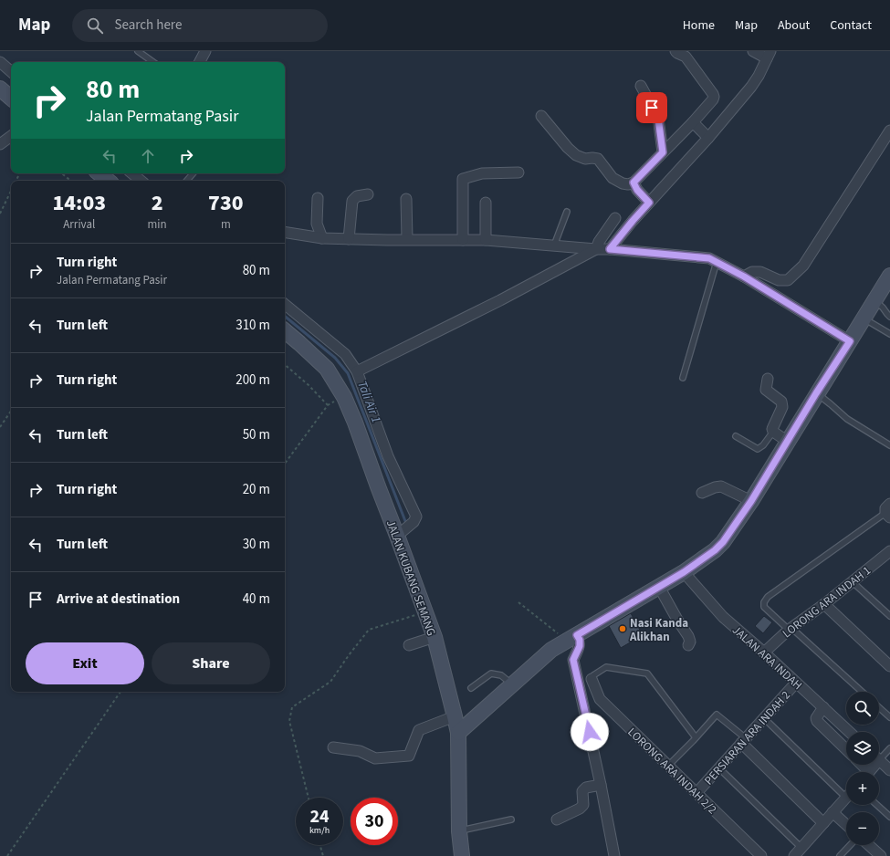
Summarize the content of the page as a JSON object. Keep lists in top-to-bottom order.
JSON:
{
  "streets": {
    "main road": ["JALAN KUBANG SEMANG"],
    "street": [
      "LORONG ARA INDAH 1",
      "JALAN ARA INDAH",
      "PERSIARAN ARA INDAH 2",
      "LORONG ARA INDAH 2/2"
    ]
  },
  "crossings": [
    ["LORONG ARA INDAH 1", "JALAN ARA INDAH"],
    ["JALAN ARA INDAH", "PERSIARAN ARA INDAH 2"],
    ["PERSIARAN ARA INDAH 2", "LORONG ARA INDAH 2/2"]
  ],
  "water": ["Tali Air 1"],
  "places": ["Nasi Kanda Alikhan"],
  "page": {
    "header": "Map",
    "search": "Search here",
    "nav": [
      "Home",
      "Map",
      "About",
      "Contact"
    ],
    "turn": ["80 m", "Jalan Permatang Pasir"],
    "eta": [
      "14:03",
      "Arrival",
      "2",
      "min",
      "730",
      "m"
    ],
    "list": [
      {
        "name": "Turn right",
        "note": "Jalan Permatang Pasir",
        "value": "80 m"
      },
      {
        "name": "Turn left",
        "value": "310 m"
      },
      {
        "name": "Turn right",
        "value": "200 m"
      },
      {
        "name": "Turn left",
        "value": "50 m"
      },
      {
        "name": "Turn right",
        "value": "20 m"
      },
      {
        "name": "Turn left",
        "value": "30 m"
      },
      {
        "name": "Arrive at destination",
        "value": "40 m"
      }
    ],
    "buttons": ["Exit", "Share"],
    "map_buttons": ["+", "−"],
    "speed": "24 km/h",
    "limit": "30"
  }
}
